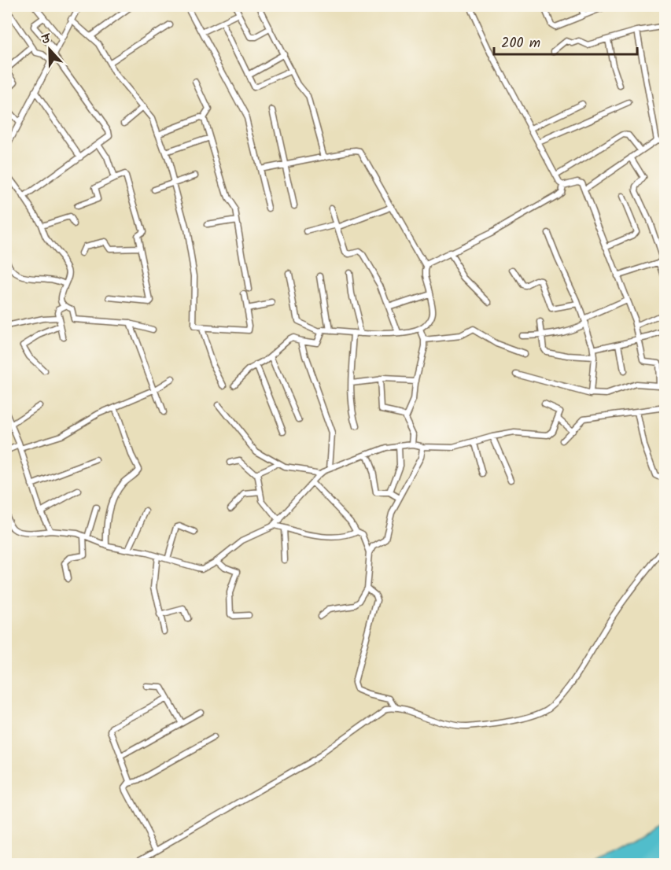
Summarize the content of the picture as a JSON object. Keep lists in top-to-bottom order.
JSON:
{
  "scale_bar": "200 m",
  "north": "top"
}
